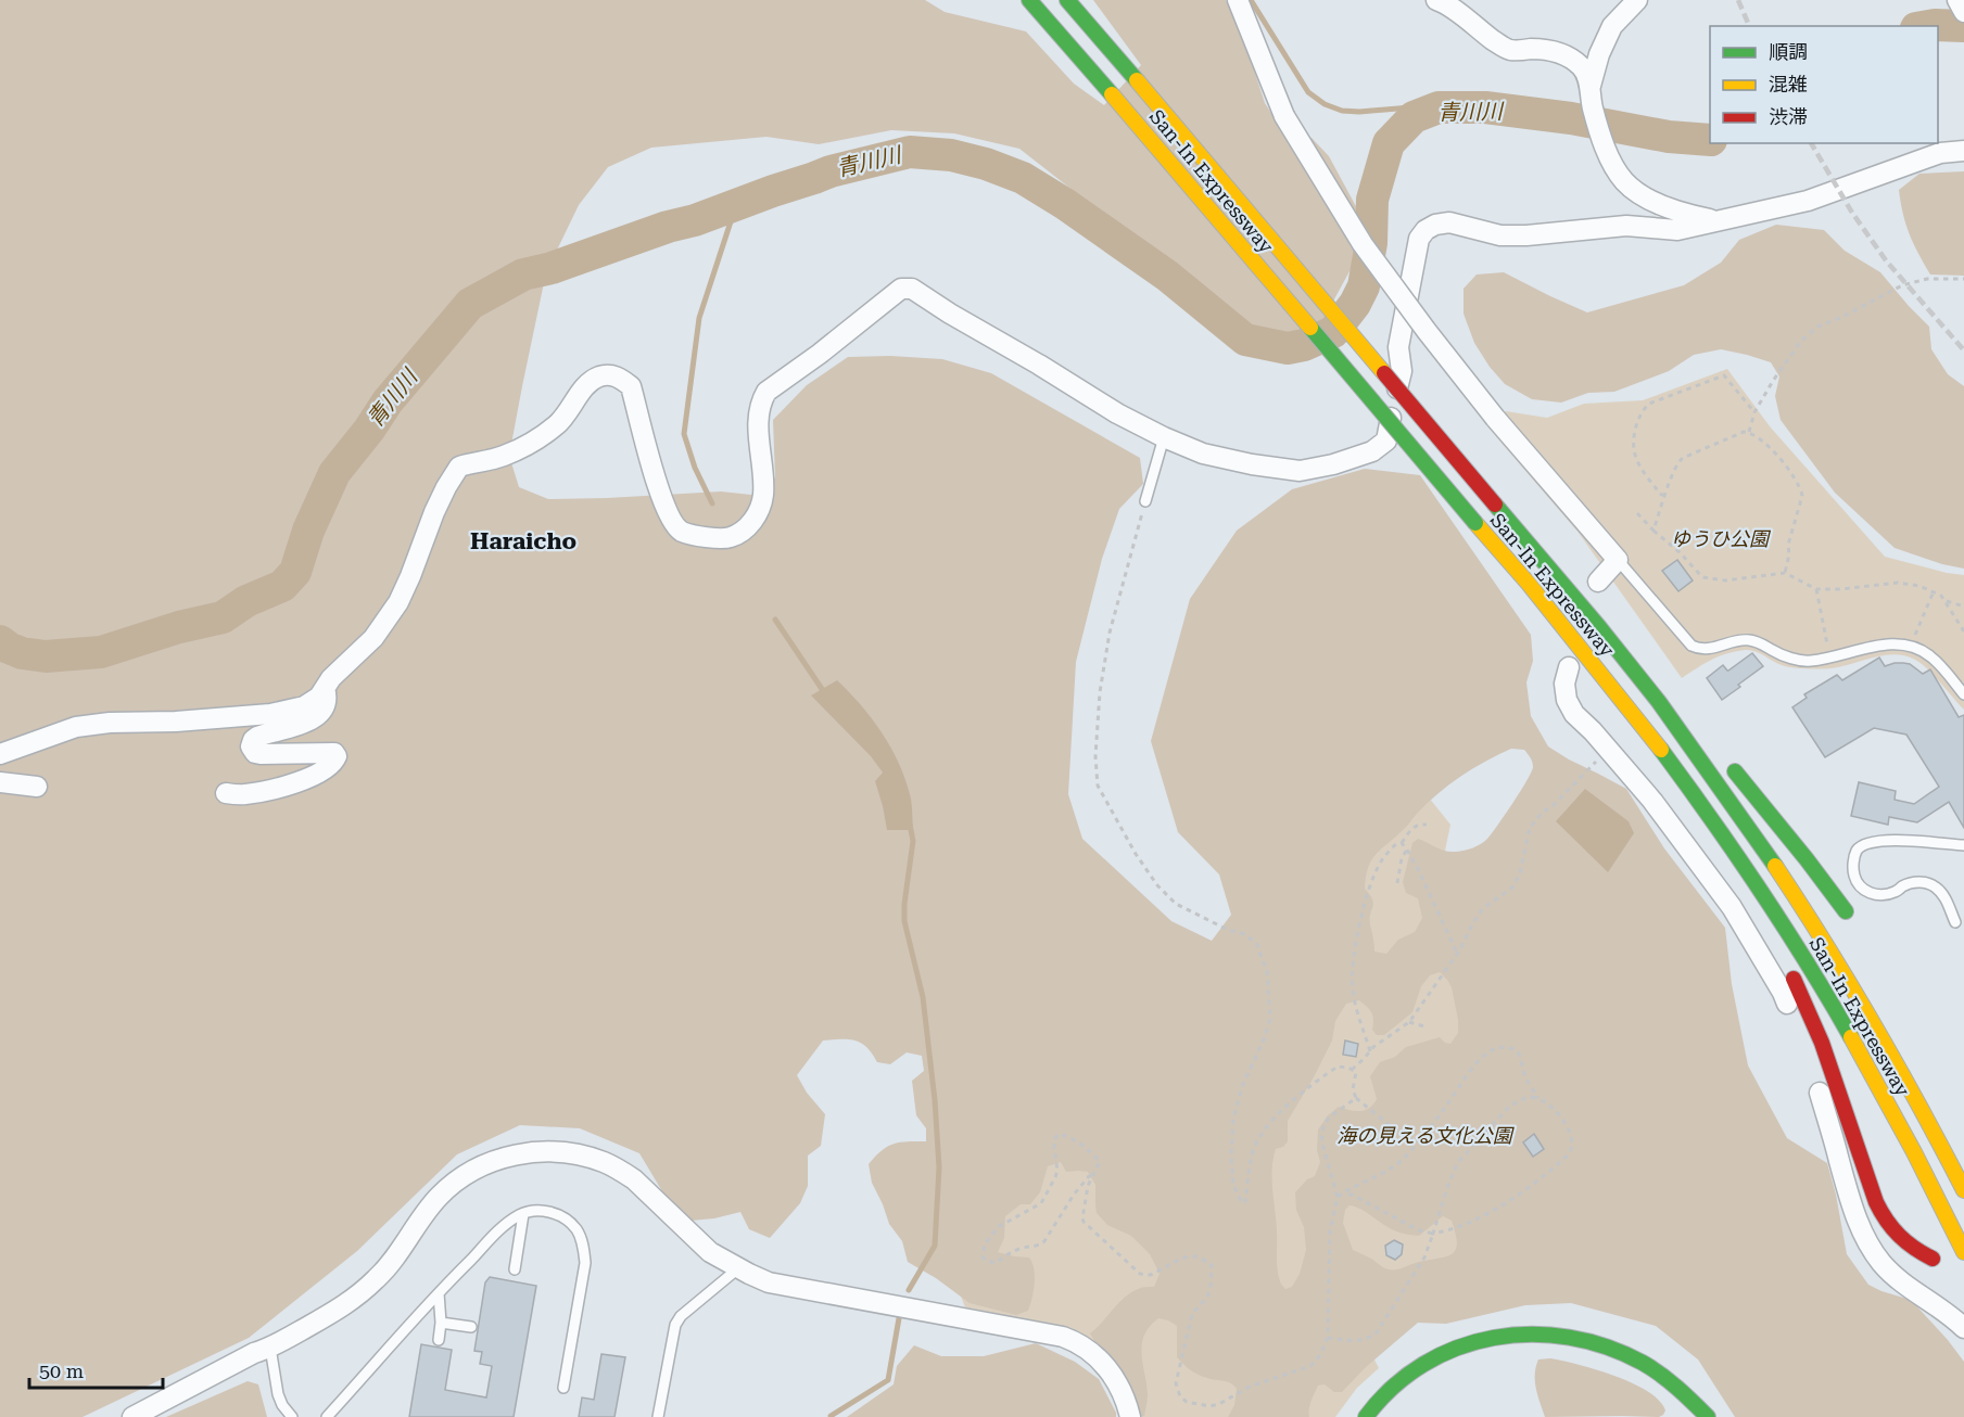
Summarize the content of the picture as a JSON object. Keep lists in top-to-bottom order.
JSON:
{
  "streets": {
    "main road": ["San-In Expressway"]
  },
  "districts": ["Haraicho"],
  "water": ["青川川"],
  "parks": ["ゆうひ公園", "海の見える文化公園"],
  "legend": ["順調", "混雑", "渋滞"],
  "scale_bar": "50 m"
}
